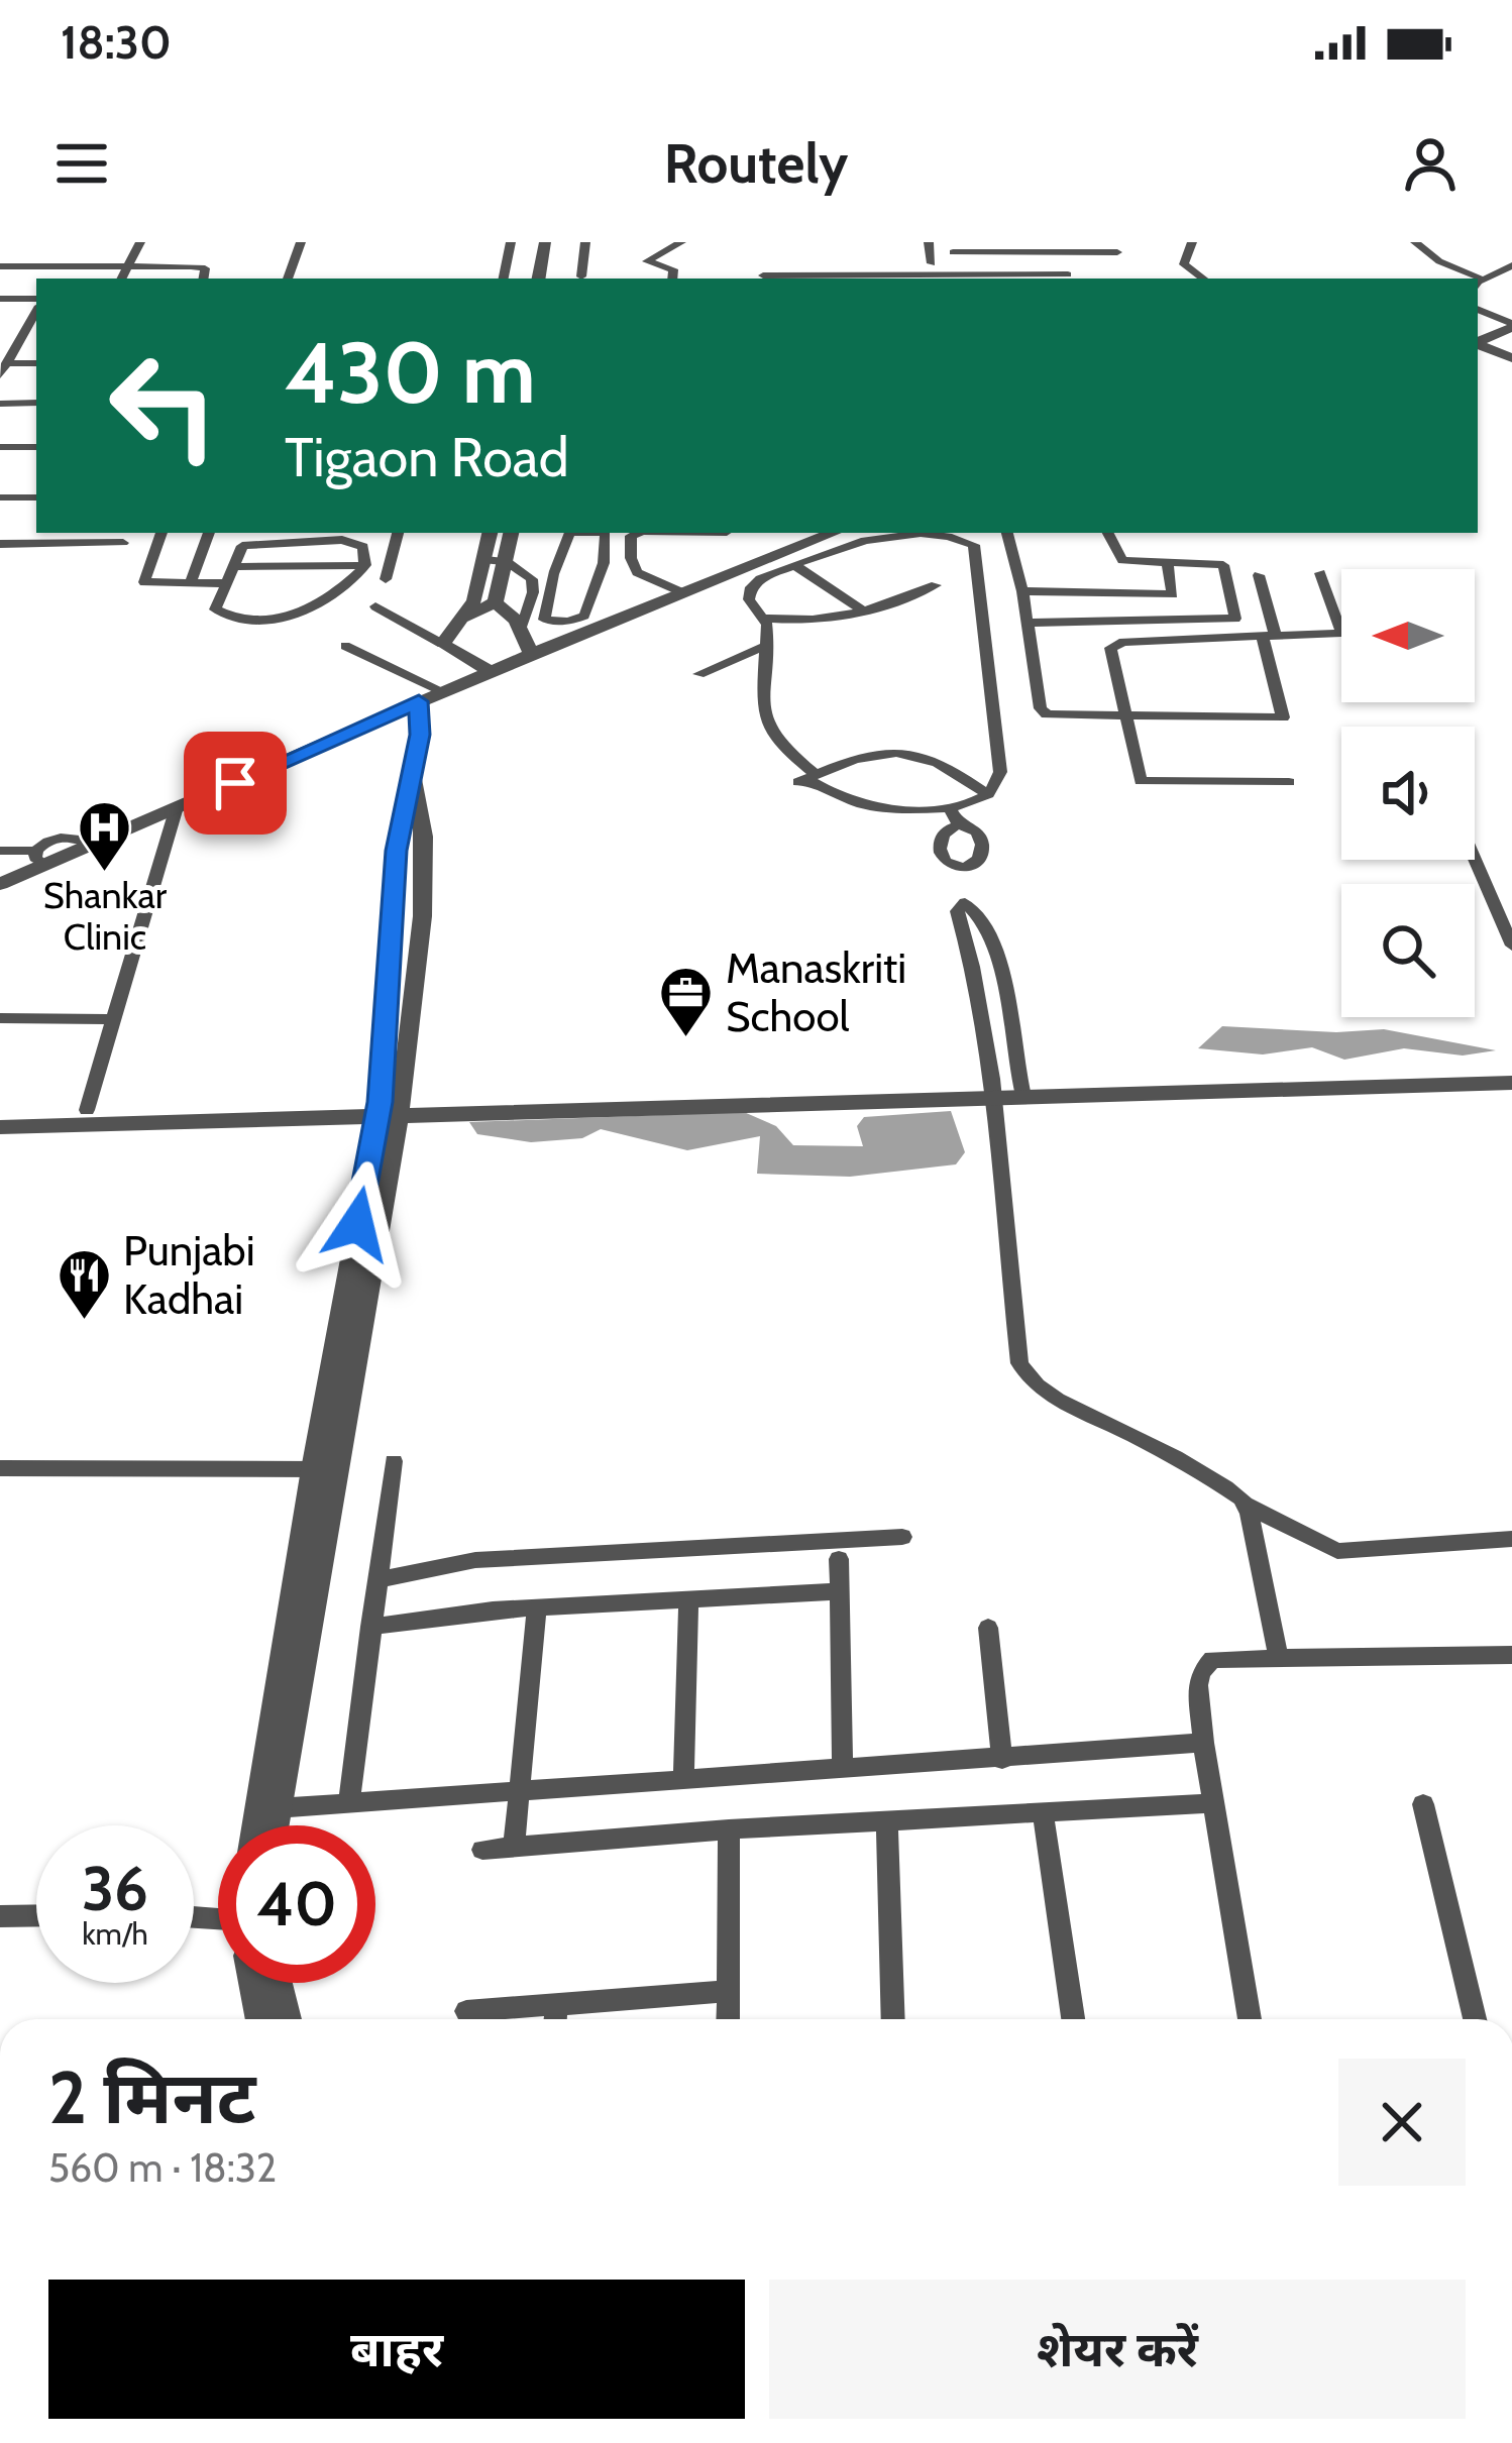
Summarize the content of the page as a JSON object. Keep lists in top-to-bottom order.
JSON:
{
  "places": {
    "hospital": ["Shankar Clinic"],
    "office": ["Manaskriti School"],
    "restaurant": ["Punjabi Kadhai"]
  },
  "north": "left",
  "page": {
    "status": "18:30",
    "header": "Routely",
    "turn": ["430 m", "Tigaon Road"],
    "speed": "36 km/h",
    "limit": "40",
    "heading": ["2 मिनट", "560 m · 18:32"],
    "buttons": ["बाहर", "शेयर करें"]
  }
}
